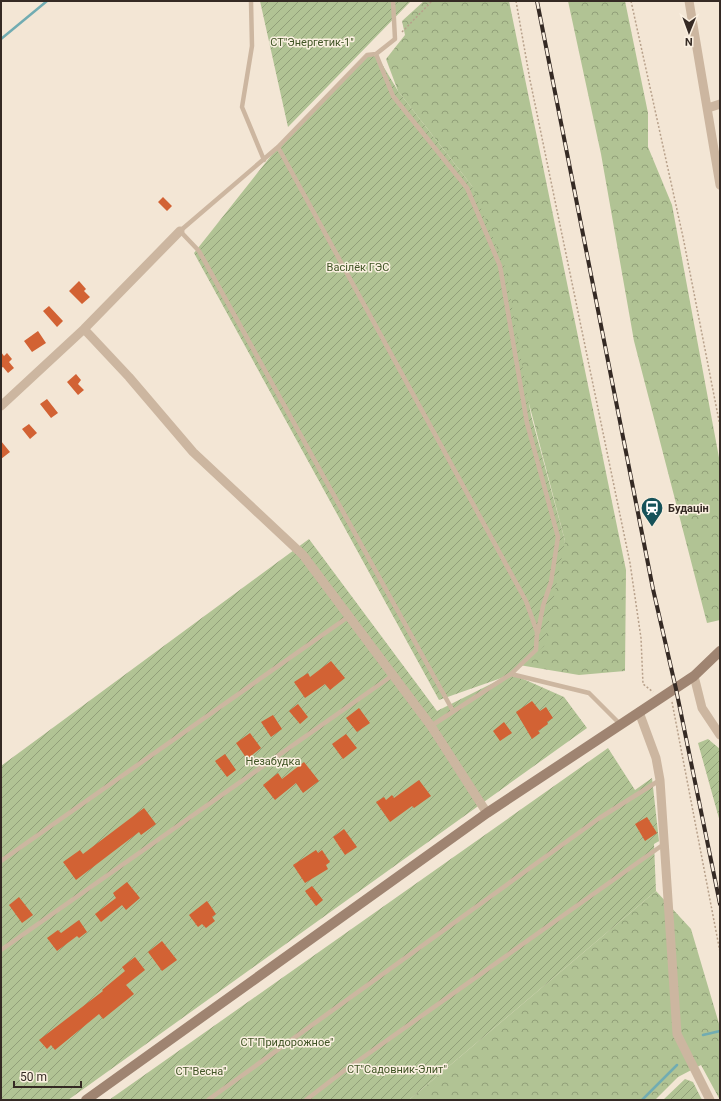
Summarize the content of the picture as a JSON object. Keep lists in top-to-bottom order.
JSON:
{
  "parks": [
    "СТ\"Энергетик-1\"",
    "Васілёк ГЭС",
    "Незабудка",
    "СТ\"Придорожное\"",
    "СТ\"Садовник-Элит\"",
    "СТ\"Весна\""
  ],
  "places": {
    "station": ["Будацін"]
  },
  "scale_bar": "50 m",
  "north": "bottom"
}
